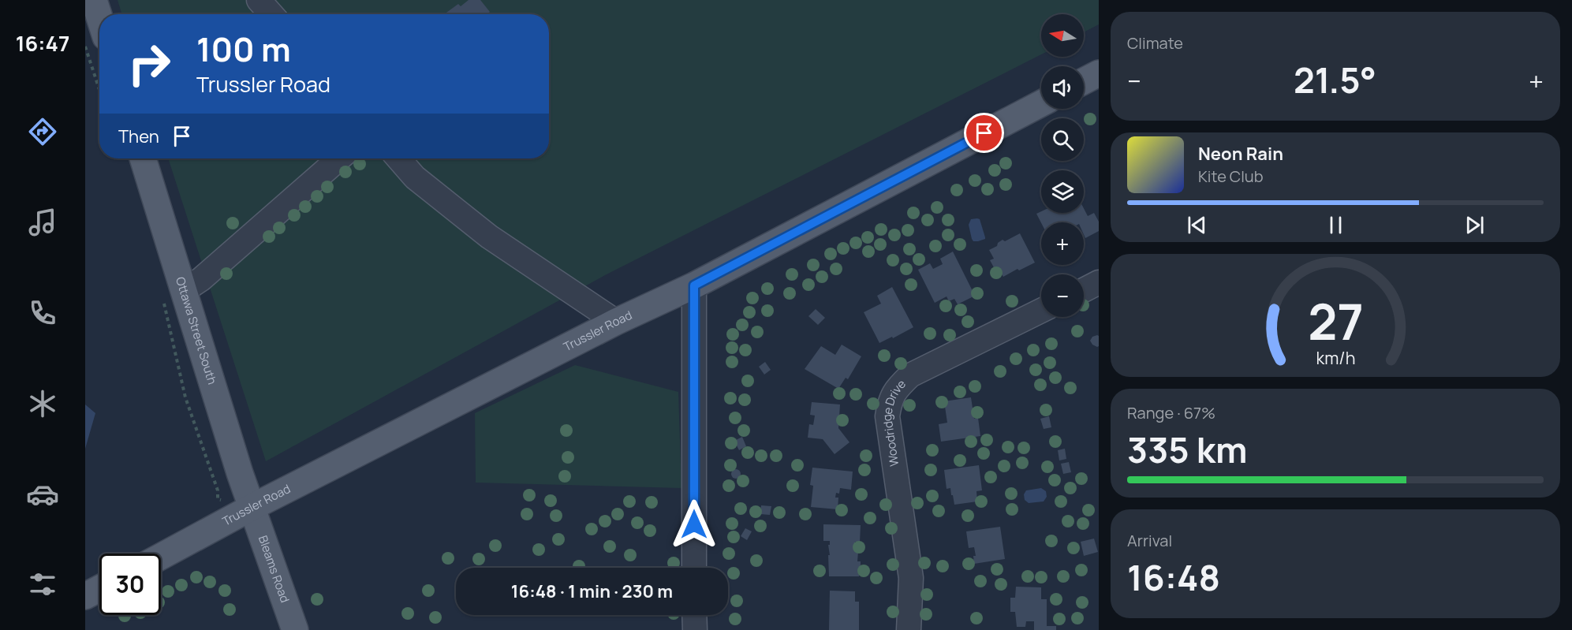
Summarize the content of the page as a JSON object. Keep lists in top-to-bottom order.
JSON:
{
  "streets": {
    "main road": ["Ottawa Street South", "Trussler Road", "Bleams Road"],
    "street": ["Woodridge Drive"]
  },
  "crossings": [
    ["Ottawa Street South", "Trussler Road"],
    ["Ottawa Street South", "Bleams Road"],
    ["Trussler Road", "Bleams Road"]
  ],
  "north": "left",
  "page": {
    "tabs": "16:47",
    "tile": [
      "Climate",
      ["Range · 67%", "335 km"],
      ["Arrival", "16:48"]
    ],
    "map_buttons": ["+", "−"],
    "turn": ["100 m", "Trussler Road"],
    "heat": ["−", "21.5°", "+"],
    "then": "Then",
    "song": ["Neon Rain", "Kite Club"],
    "limit": "30",
    "trip": "16:48 · 1 min · 230 m",
    "gauge": ["27", "km/h"]
  }
}
